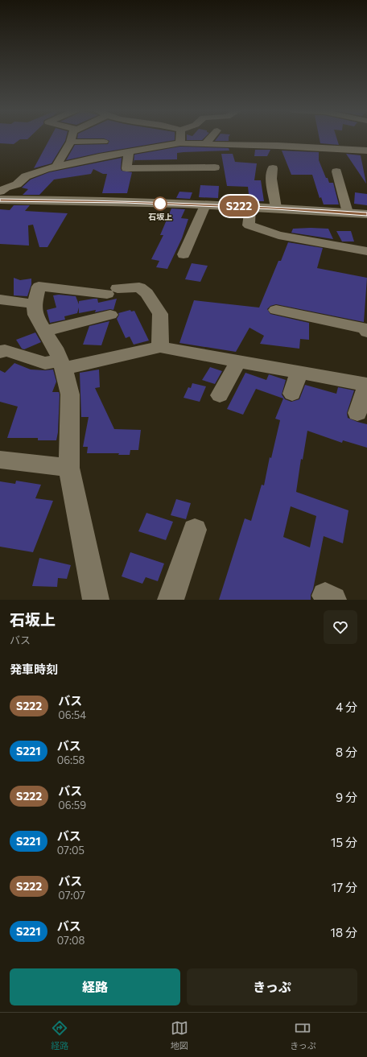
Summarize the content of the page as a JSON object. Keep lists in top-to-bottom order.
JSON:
{
  "places": ["石坂上"],
  "lines": ["bus line S222"],
  "page": {
    "on_map": "S222",
    "heading": [
      ["石坂上", "バス"],
      "発車時刻"
    ],
    "list": [
      {
        "mark": "S222",
        "name": "バス",
        "note": "06:54",
        "value": "4 分"
      },
      {
        "mark": "S221",
        "name": "バス",
        "note": "06:58",
        "value": "8 分"
      },
      {
        "mark": "S222",
        "name": "バス",
        "note": "06:59",
        "value": "9 分"
      },
      {
        "mark": "S221",
        "name": "バス",
        "note": "07:05",
        "value": "15 分"
      },
      {
        "mark": "S222",
        "name": "バス",
        "note": "07:07",
        "value": "17 分"
      },
      {
        "mark": "S221",
        "name": "バス",
        "note": "07:08",
        "value": "18 分"
      }
    ],
    "buttons": ["経路", "きっぷ"],
    "tabs": ["経路", "地図", "きっぷ"]
  }
}
